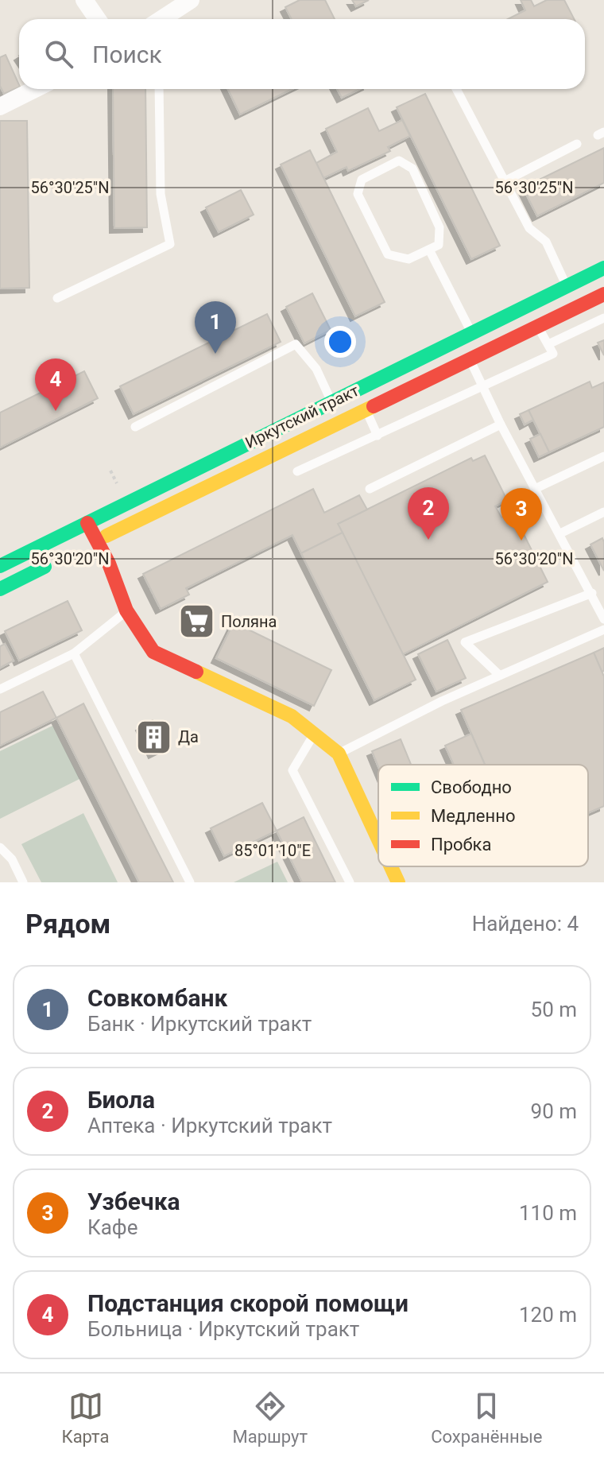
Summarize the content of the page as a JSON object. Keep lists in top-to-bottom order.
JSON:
{
  "streets": {
    "main road": ["Иркутский тракт"]
  },
  "places": {
    "supermarket": ["Поляна"],
    "building": ["Да"]
  },
  "legend": ["Свободно", "Медленно", "Пробка"],
  "page": {
    "search": "Поиск",
    "pins": [
      "1",
      "4",
      "2",
      "3"
    ],
    "heading": ["Рядом", "Найдено: 4"],
    "list": [
      {
        "mark": "1",
        "name": "Совкомбанк",
        "note": "Банк · Иркутский тракт",
        "value": "50 m"
      },
      {
        "mark": "2",
        "name": "Биола",
        "note": "Аптека · Иркутский тракт",
        "value": "90 m"
      },
      {
        "mark": "3",
        "name": "Узбечка",
        "note": "Кафе",
        "value": "110 m"
      },
      {
        "mark": "4",
        "name": "Подстанция скорой помощи",
        "note": "Больница · Иркутский тракт",
        "value": "120 m"
      }
    ],
    "nav": ["Карта", "Маршрут", "Сохранённые"]
  },
  "coordinates": ["56°30'25\"N", "56°30'20\"N", "85°01'10\"E"]
}
